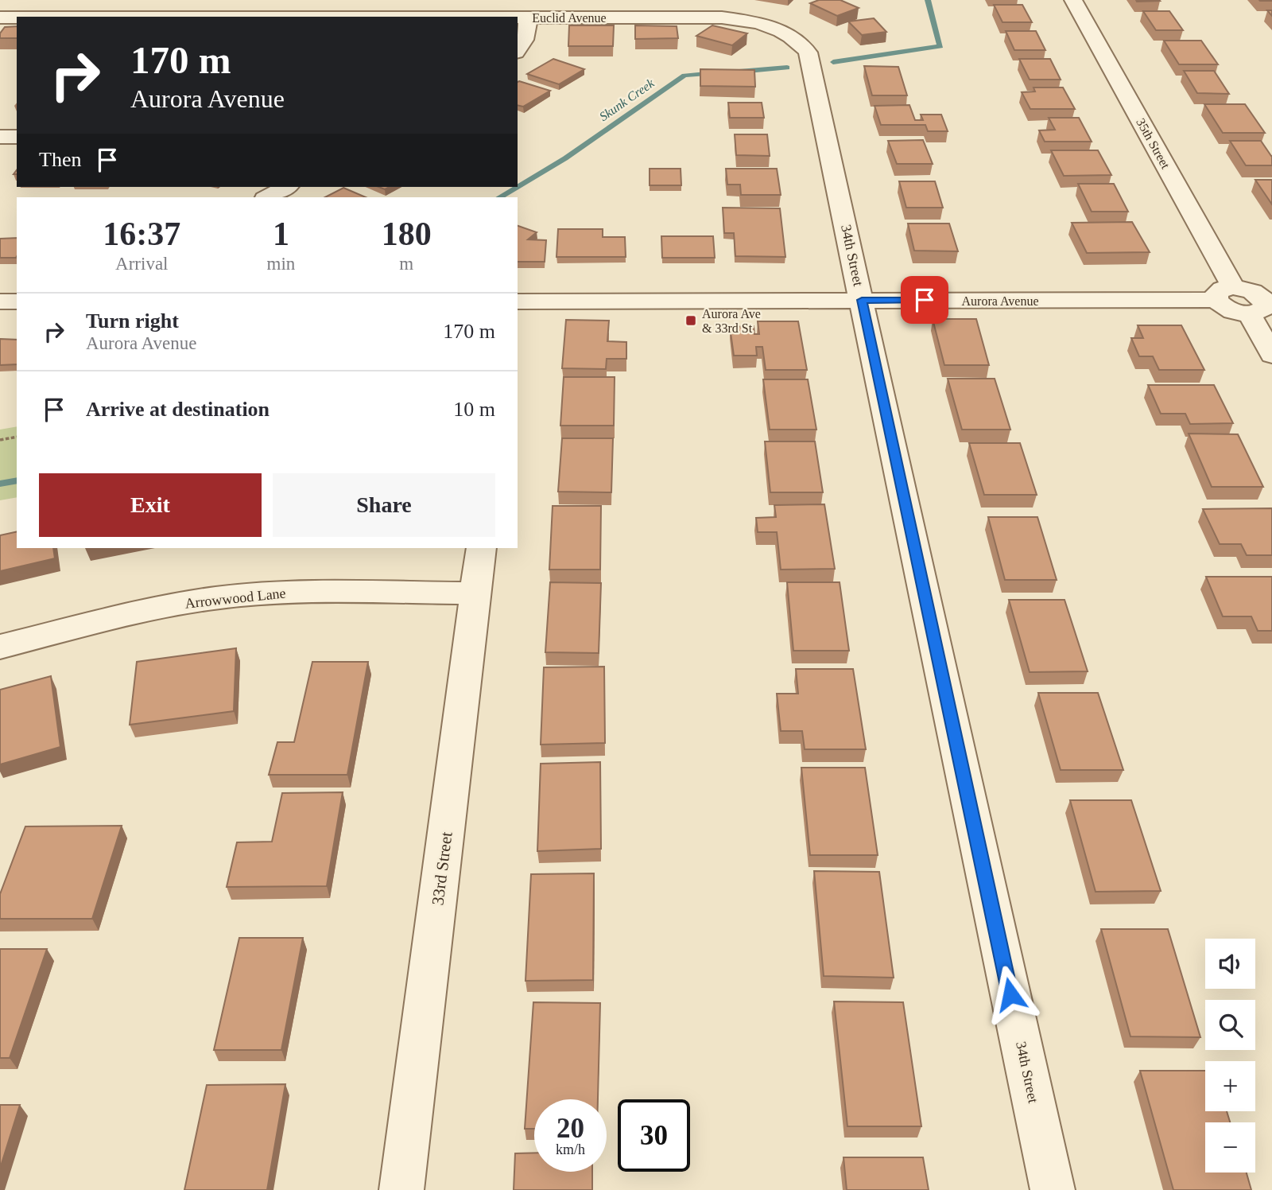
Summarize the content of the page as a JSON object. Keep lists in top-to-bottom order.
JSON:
{
  "streets": {
    "street": [
      "Euclid Avenue",
      "35th Street",
      "34th Street",
      "Aurora Avenue",
      "Arrowwood Lane",
      "33rd Street"
    ]
  },
  "crossings": [
    ["Euclid Avenue", "34th Street"],
    ["35th Street", "Aurora Avenue"],
    ["34th Street", "Aurora Avenue"],
    ["Arrowwood Lane", "33rd Street"]
  ],
  "water": ["Skunk Creek"],
  "places": {
    "transit": ["Aurora Ave & 33rd St"]
  },
  "page": {
    "turn": ["170 m", "Aurora Avenue"],
    "then": "Then",
    "eta": [
      "16:37",
      "Arrival",
      "1",
      "min",
      "180",
      "m"
    ],
    "list": [
      {
        "name": "Turn right",
        "note": "Aurora Avenue",
        "value": "170 m"
      },
      {
        "name": "Arrive at destination",
        "value": "10 m"
      }
    ],
    "buttons": ["Exit", "Share"],
    "map_buttons": ["+", "−"],
    "speed": "20 km/h",
    "limit": "30"
  }
}
